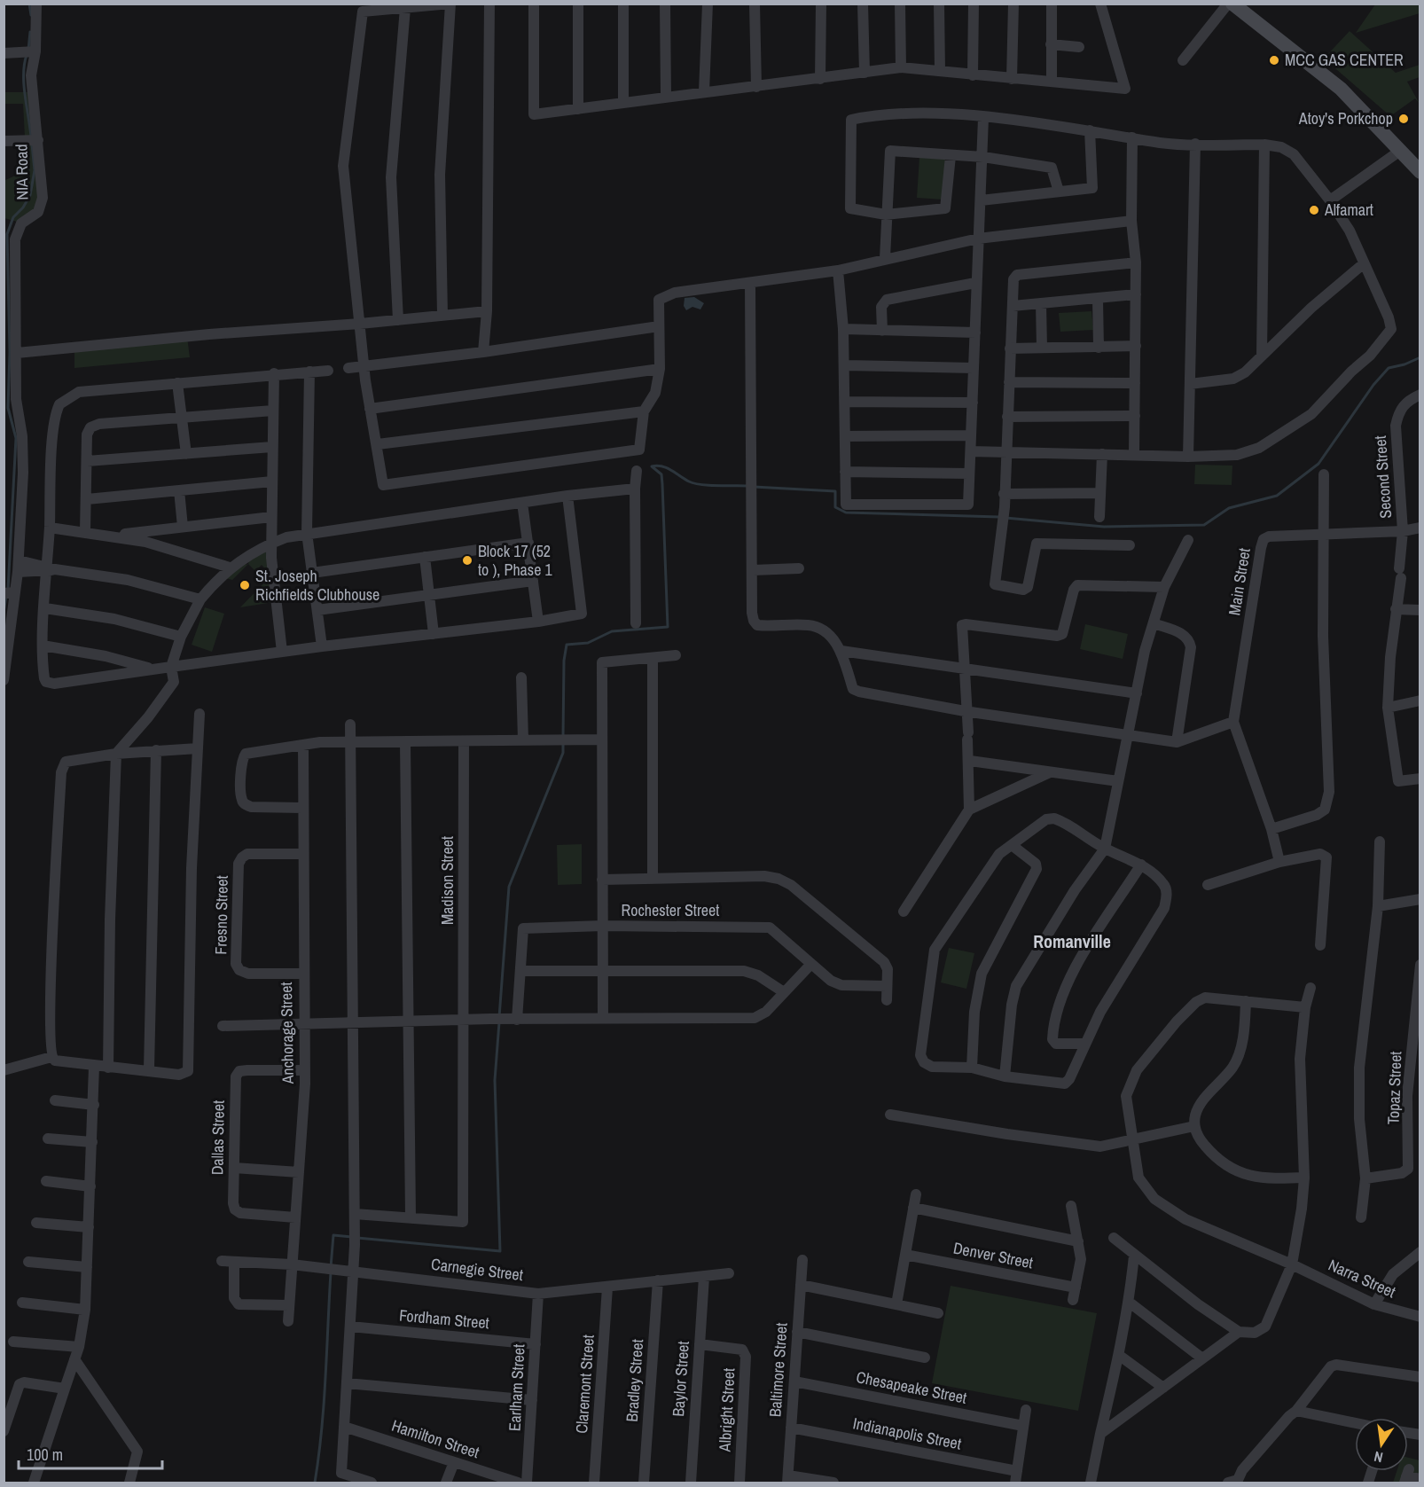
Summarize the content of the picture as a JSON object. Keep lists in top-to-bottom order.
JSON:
{
  "streets": {
    "street": [
      "NIA Road",
      "Second Street",
      "Main Street",
      "Madison Street",
      "Rochester Street",
      "Fresno Street",
      "Anchorage Street",
      "Topaz Street",
      "Dallas Street",
      "Denver Street",
      "Carnegie Street",
      "Narra Street",
      "Fordham Street",
      "Baltimore Street",
      "Baylor Street",
      "Bradley Street",
      "Claremont Street",
      "Earlham Street",
      "Chesapeake Street",
      "Albright Street",
      "Indianapolis Street",
      "Hamilton Street"
    ]
  },
  "crossings": [
    ["Second Street", "Main Street"],
    ["Fresno Street", "Anchorage Street"],
    ["Anchorage Street", "Dallas Street"],
    ["Anchorage Street", "Carnegie Street"],
    ["Carnegie Street", "Baylor Street"],
    ["Carnegie Street", "Bradley Street"],
    ["Carnegie Street", "Claremont Street"],
    ["Carnegie Street", "Earlham Street"],
    ["Fordham Street", "Earlham Street"],
    ["Baltimore Street", "Chesapeake Street"],
    ["Baltimore Street", "Indianapolis Street"],
    ["Baylor Street", "Albright Street"]
  ],
  "districts": ["Romanville"],
  "places": [
    "MCC GAS CENTER",
    "Atoy's Porkchop",
    "Alfamart",
    "Block 17 (52 to ), Phase 1",
    "St. Joseph Richfields Clubhouse"
  ],
  "scale_bar": "100 m",
  "north": "bottom"
}
